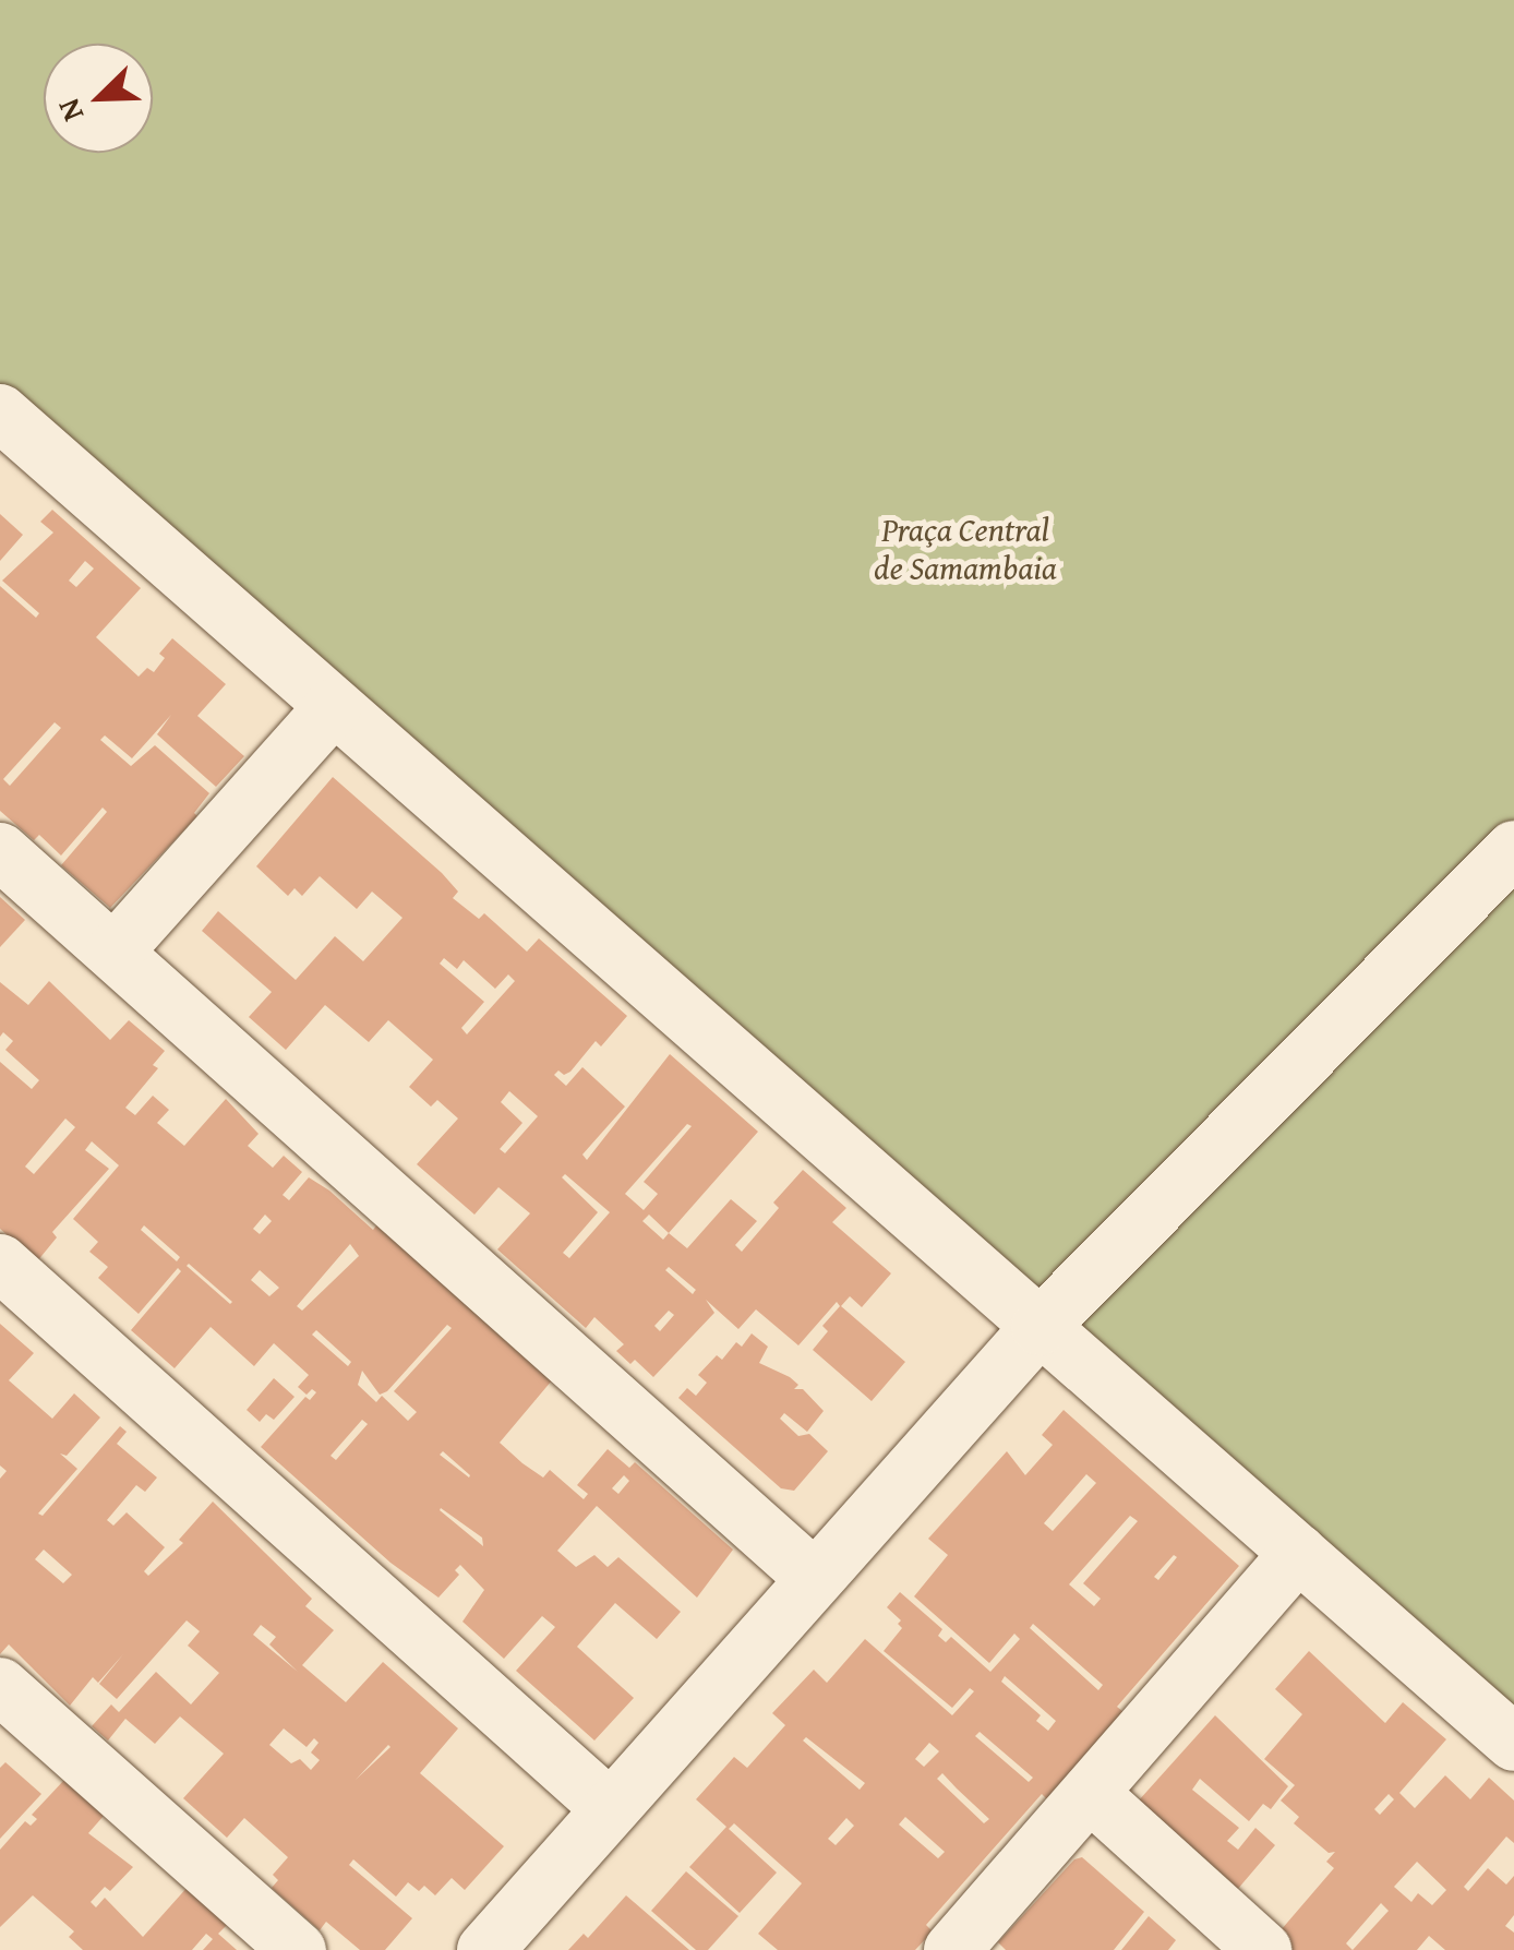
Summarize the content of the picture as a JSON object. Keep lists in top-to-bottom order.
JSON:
{
  "parks": ["Praça Central de Samambaia"],
  "north": "bottom left"
}
